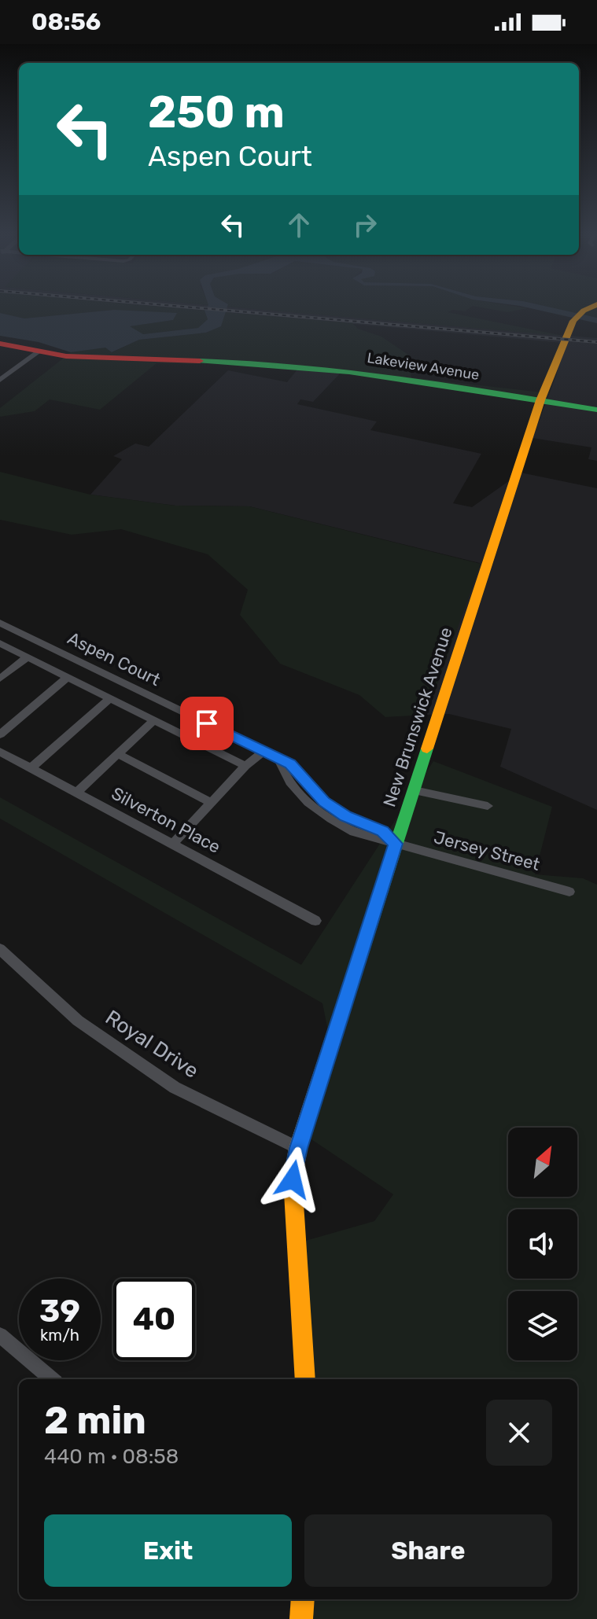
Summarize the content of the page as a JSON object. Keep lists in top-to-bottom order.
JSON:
{
  "streets": {
    "street": [
      "Lakeview Avenue",
      "Aspen Court",
      "New Brunswick Avenue",
      "Silverton Place",
      "Jersey Street",
      "Royal Drive"
    ]
  },
  "crossings": [
    ["Lakeview Avenue", "New Brunswick Avenue"],
    ["Aspen Court", "New Brunswick Avenue"],
    ["Aspen Court", "Jersey Street"],
    ["New Brunswick Avenue", "Jersey Street"],
    ["New Brunswick Avenue", "Royal Drive"]
  ],
  "north": "top right",
  "page": {
    "status": "08:56",
    "turn": ["250 m", "Aspen Court"],
    "speed": "39 km/h",
    "limit": "40",
    "heading": ["2 min", "440 m · 08:58"],
    "buttons": ["Exit", "Share"]
  }
}
